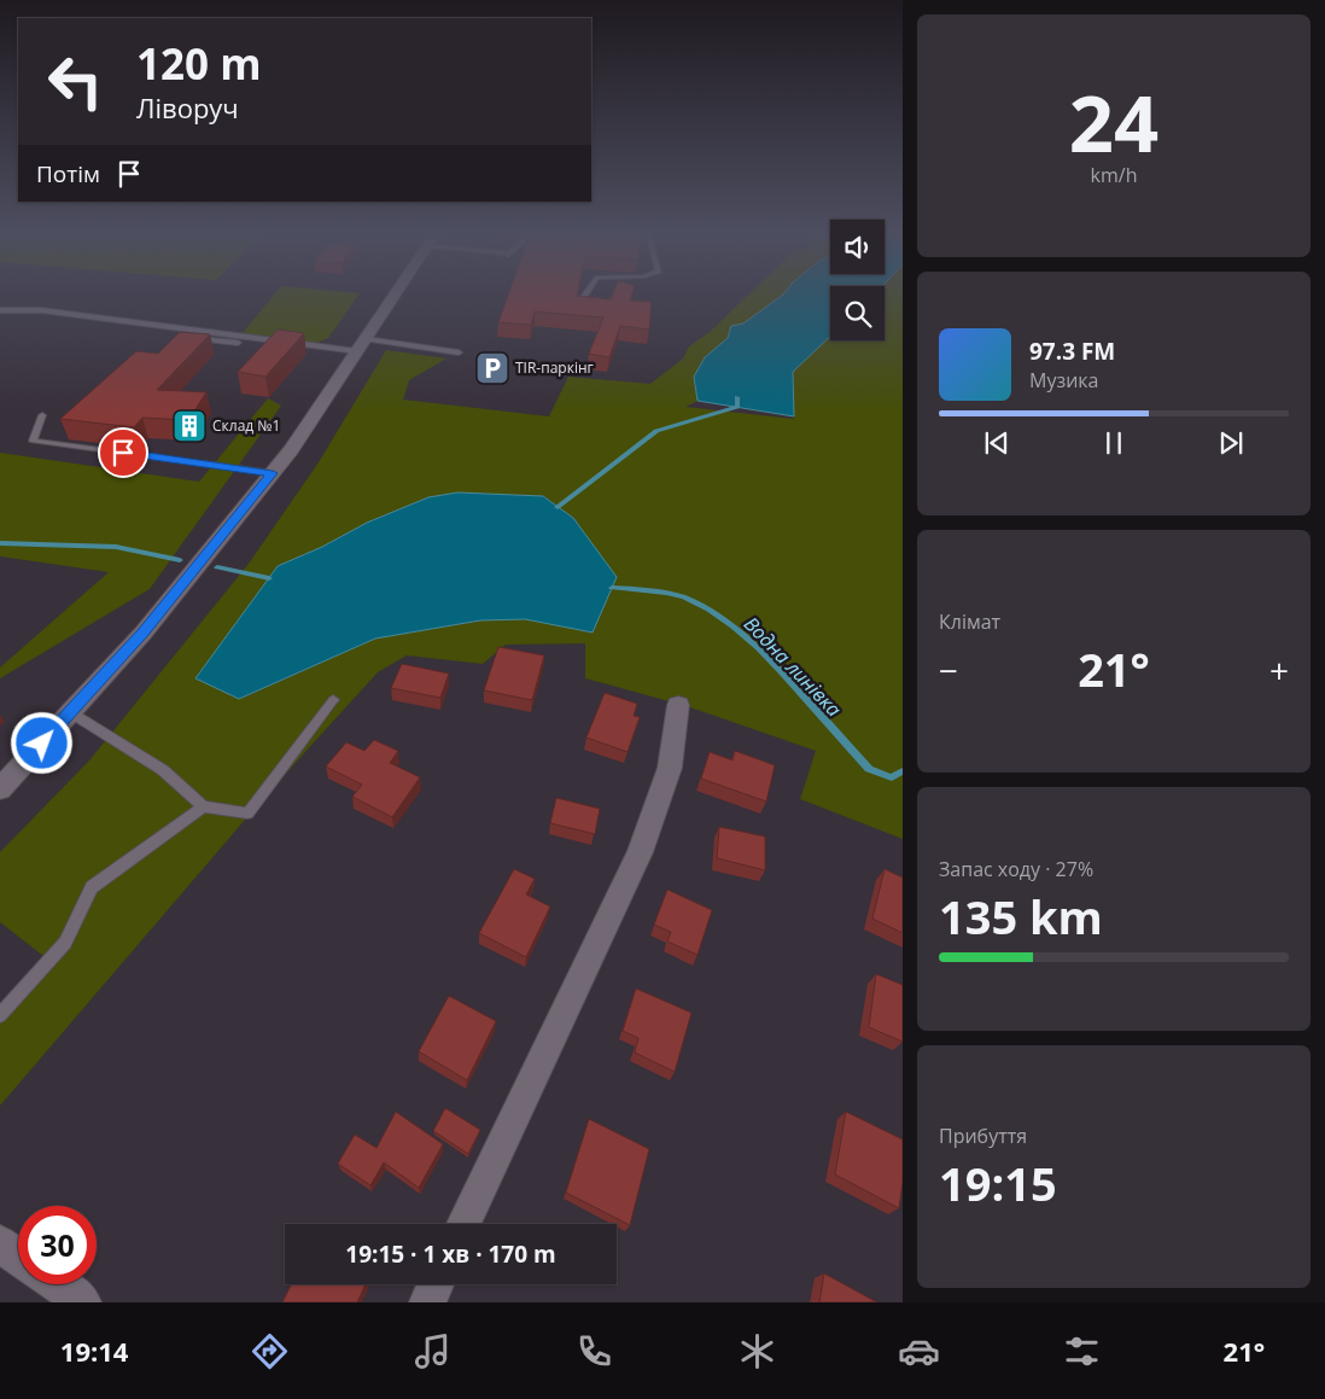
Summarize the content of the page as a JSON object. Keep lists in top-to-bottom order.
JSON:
{
  "water": ["Водна линівка"],
  "places": {
    "parking": ["TIR-паркінг"],
    "building": ["Склад №1"]
  },
  "page": {
    "tile": [
      ["24", "km/h"],
      "Клімат",
      ["Запас ходу · 27%", "135 km"],
      ["Прибуття", "19:15"]
    ],
    "turn": ["120 m", "Ліворуч"],
    "then": "Потім",
    "song": ["97.3 FM", "Музика"],
    "heat": ["−", "21°", "+"],
    "limit": "30",
    "trip": "19:15 · 1 хв · 170 m",
    "tabs": ["19:14", "21°"]
  }
}
